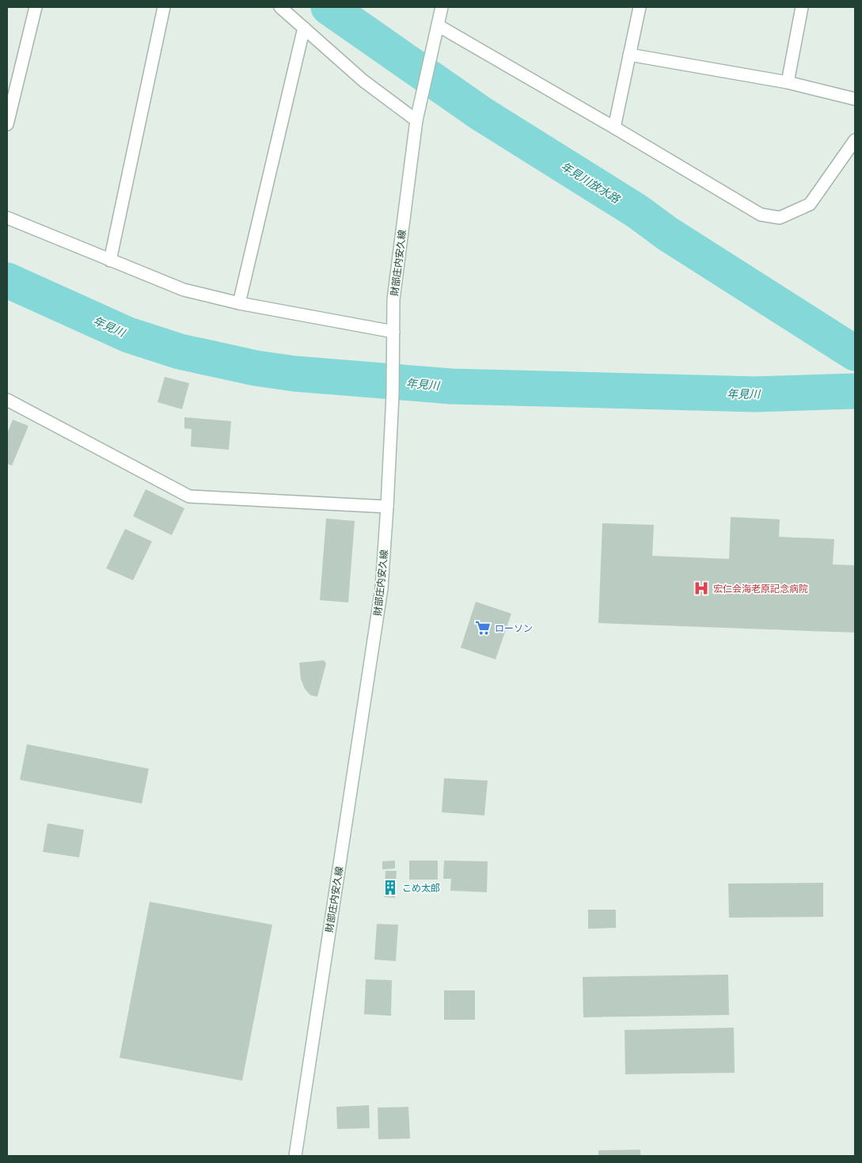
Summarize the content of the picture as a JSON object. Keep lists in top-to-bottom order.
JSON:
{
  "streets": {
    "street": ["財部庄内安久線"]
  },
  "water": ["年見川放水路", "年見川"],
  "places": {
    "hospital": ["宏仁会海老原記念病院"],
    "supermarket": ["ローソン"],
    "building": ["こめ太郎"]
  }
}
